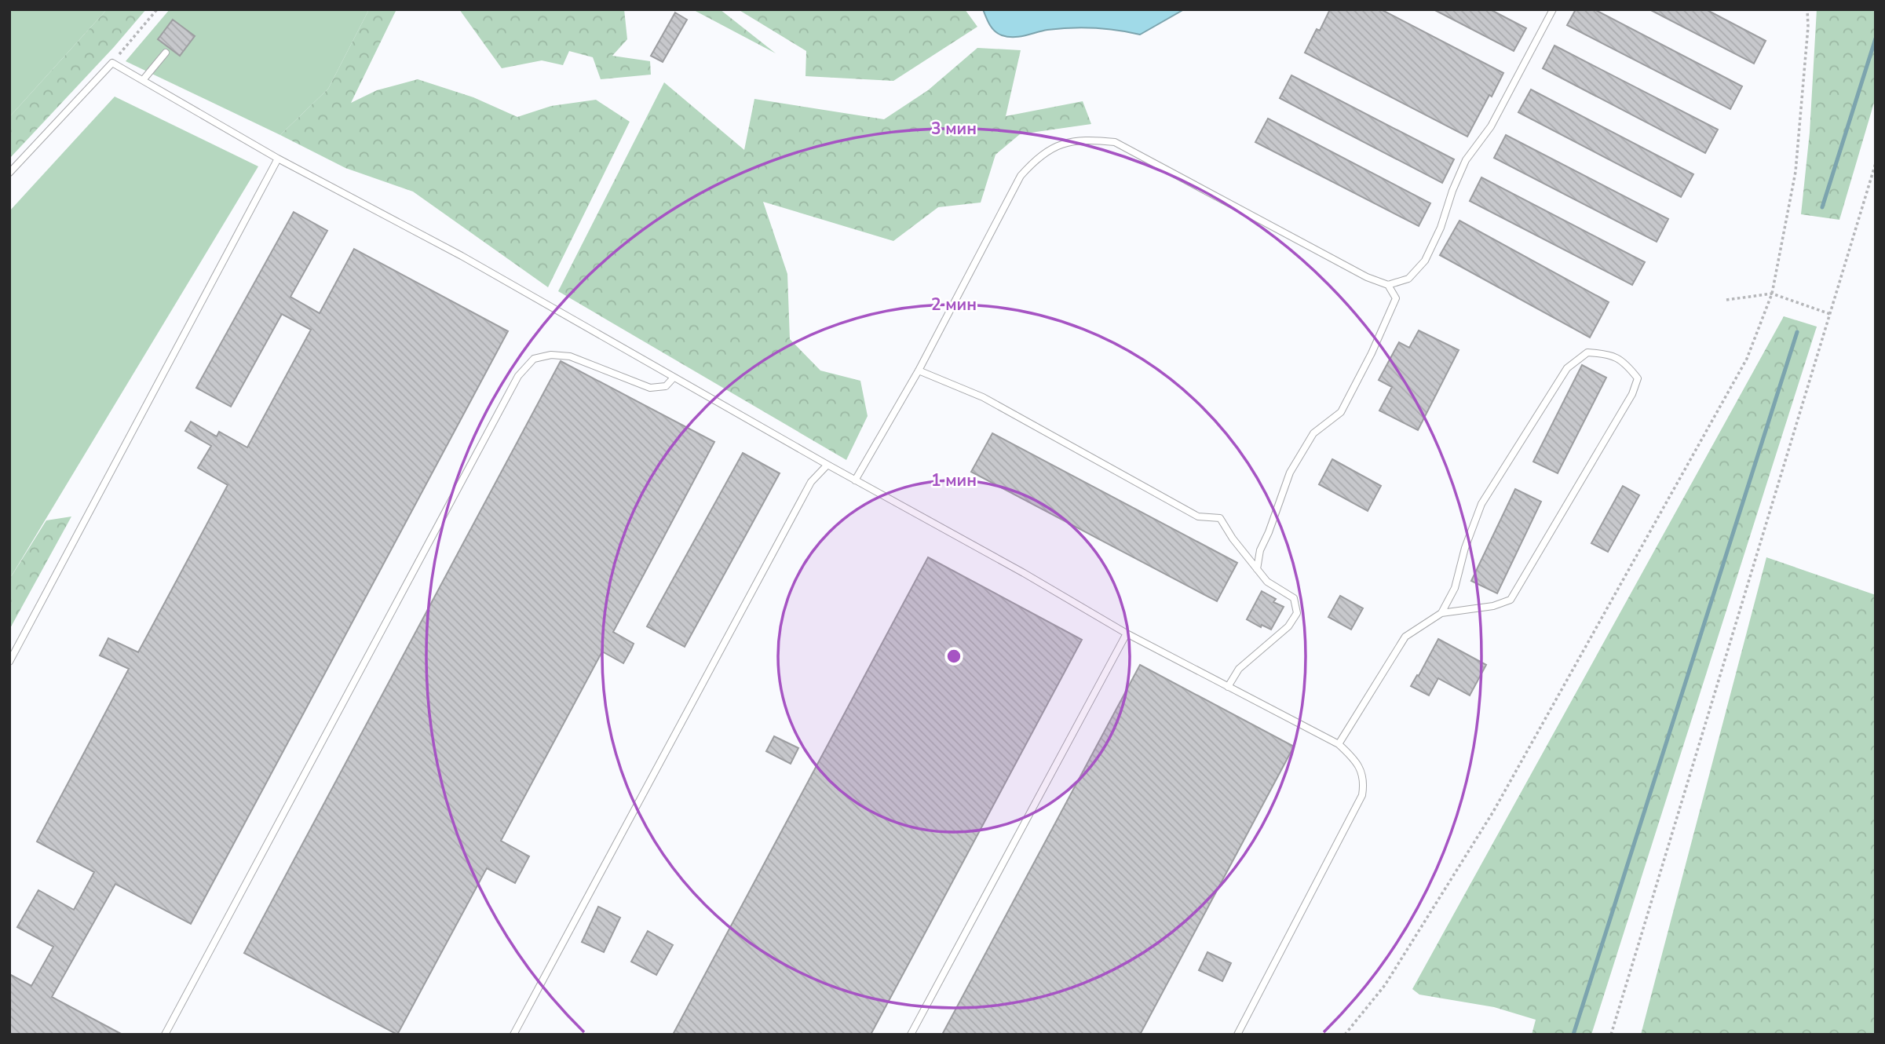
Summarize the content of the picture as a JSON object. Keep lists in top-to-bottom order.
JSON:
{
  "rings": ["3 мин", "2 мин", "1 мин"]
}
